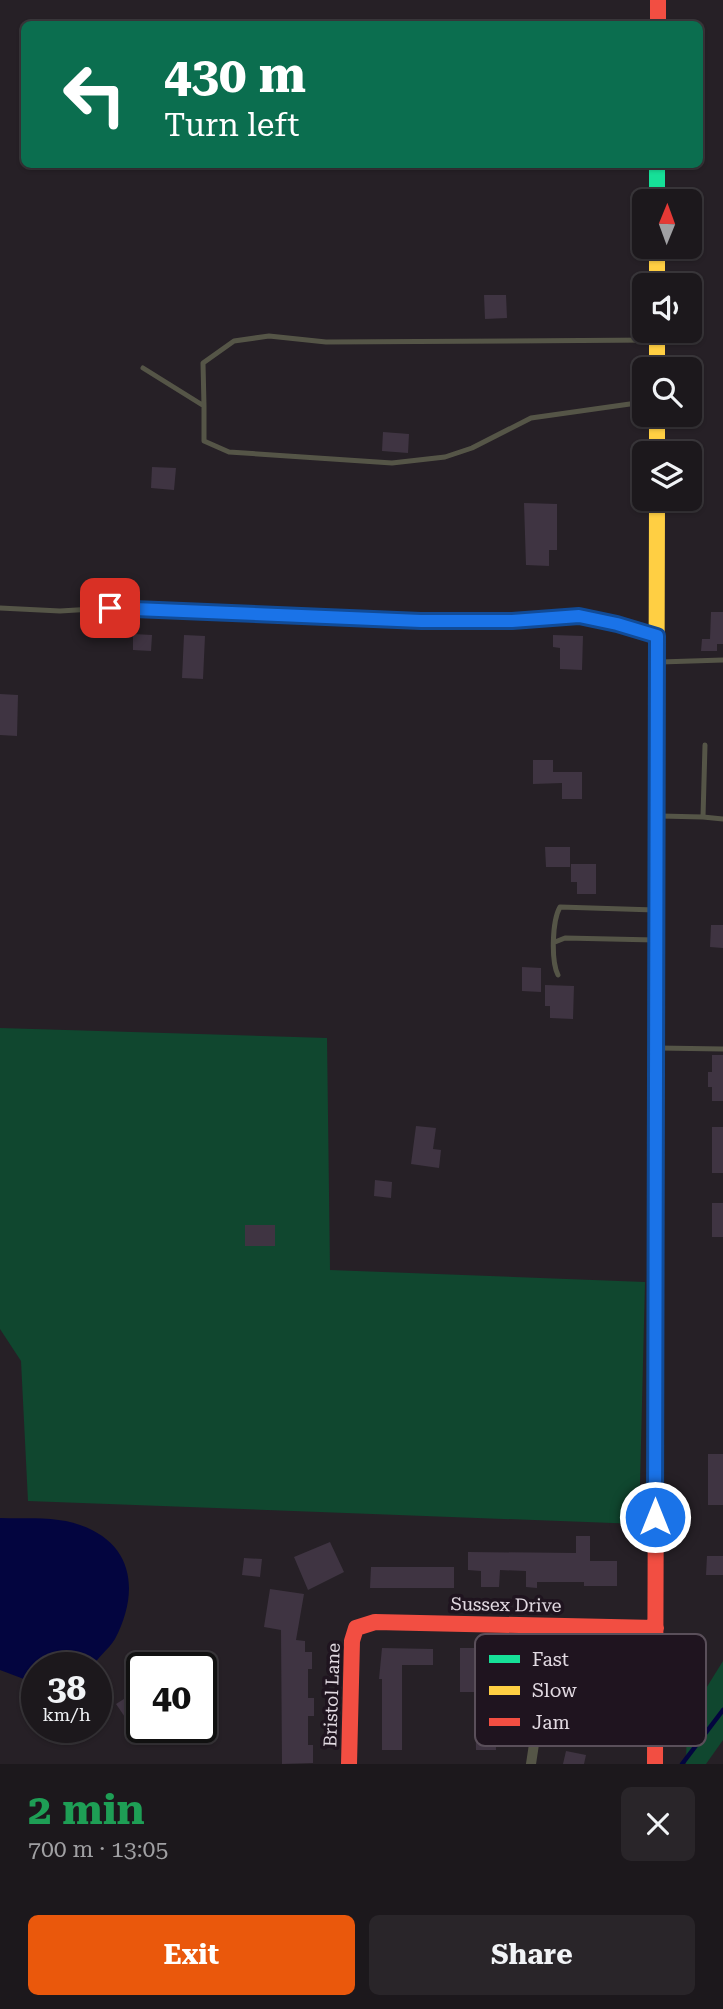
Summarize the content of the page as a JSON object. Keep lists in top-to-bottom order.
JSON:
{
  "streets": {
    "street": ["Sussex Drive", "Bristol Lane"]
  },
  "crossings": [
    ["Sussex Drive", "Bristol Lane"]
  ],
  "legend": ["Fast", "Slow", "Jam"],
  "north": "top",
  "page": {
    "turn": ["430 m", "Turn left"],
    "speed": "38 km/h",
    "limit": "40",
    "heading": ["2 min", "700 m · 13:05"],
    "buttons": ["Exit", "Share"]
  }
}
